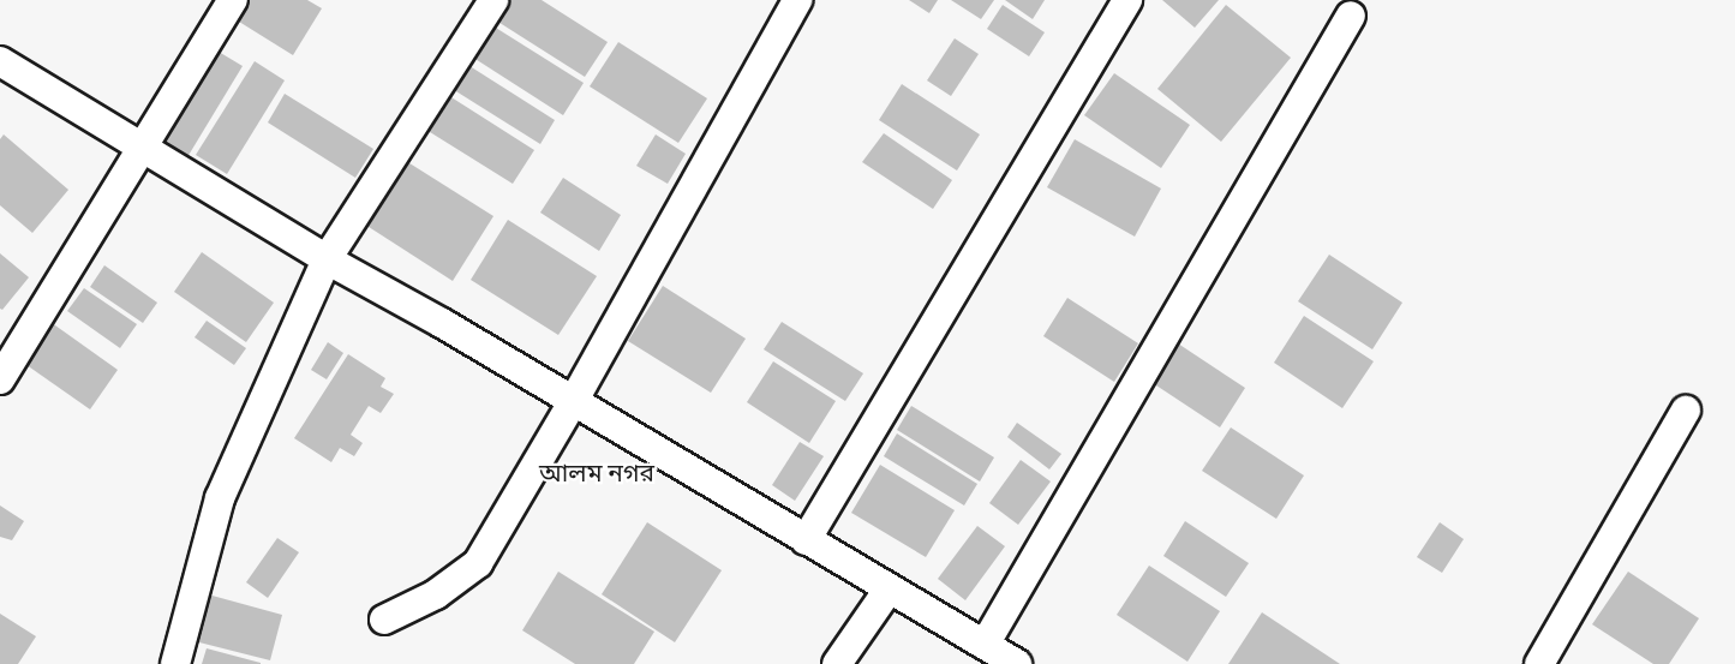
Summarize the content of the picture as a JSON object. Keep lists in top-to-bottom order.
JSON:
{
  "districts": ["আলম নগর"]
}
